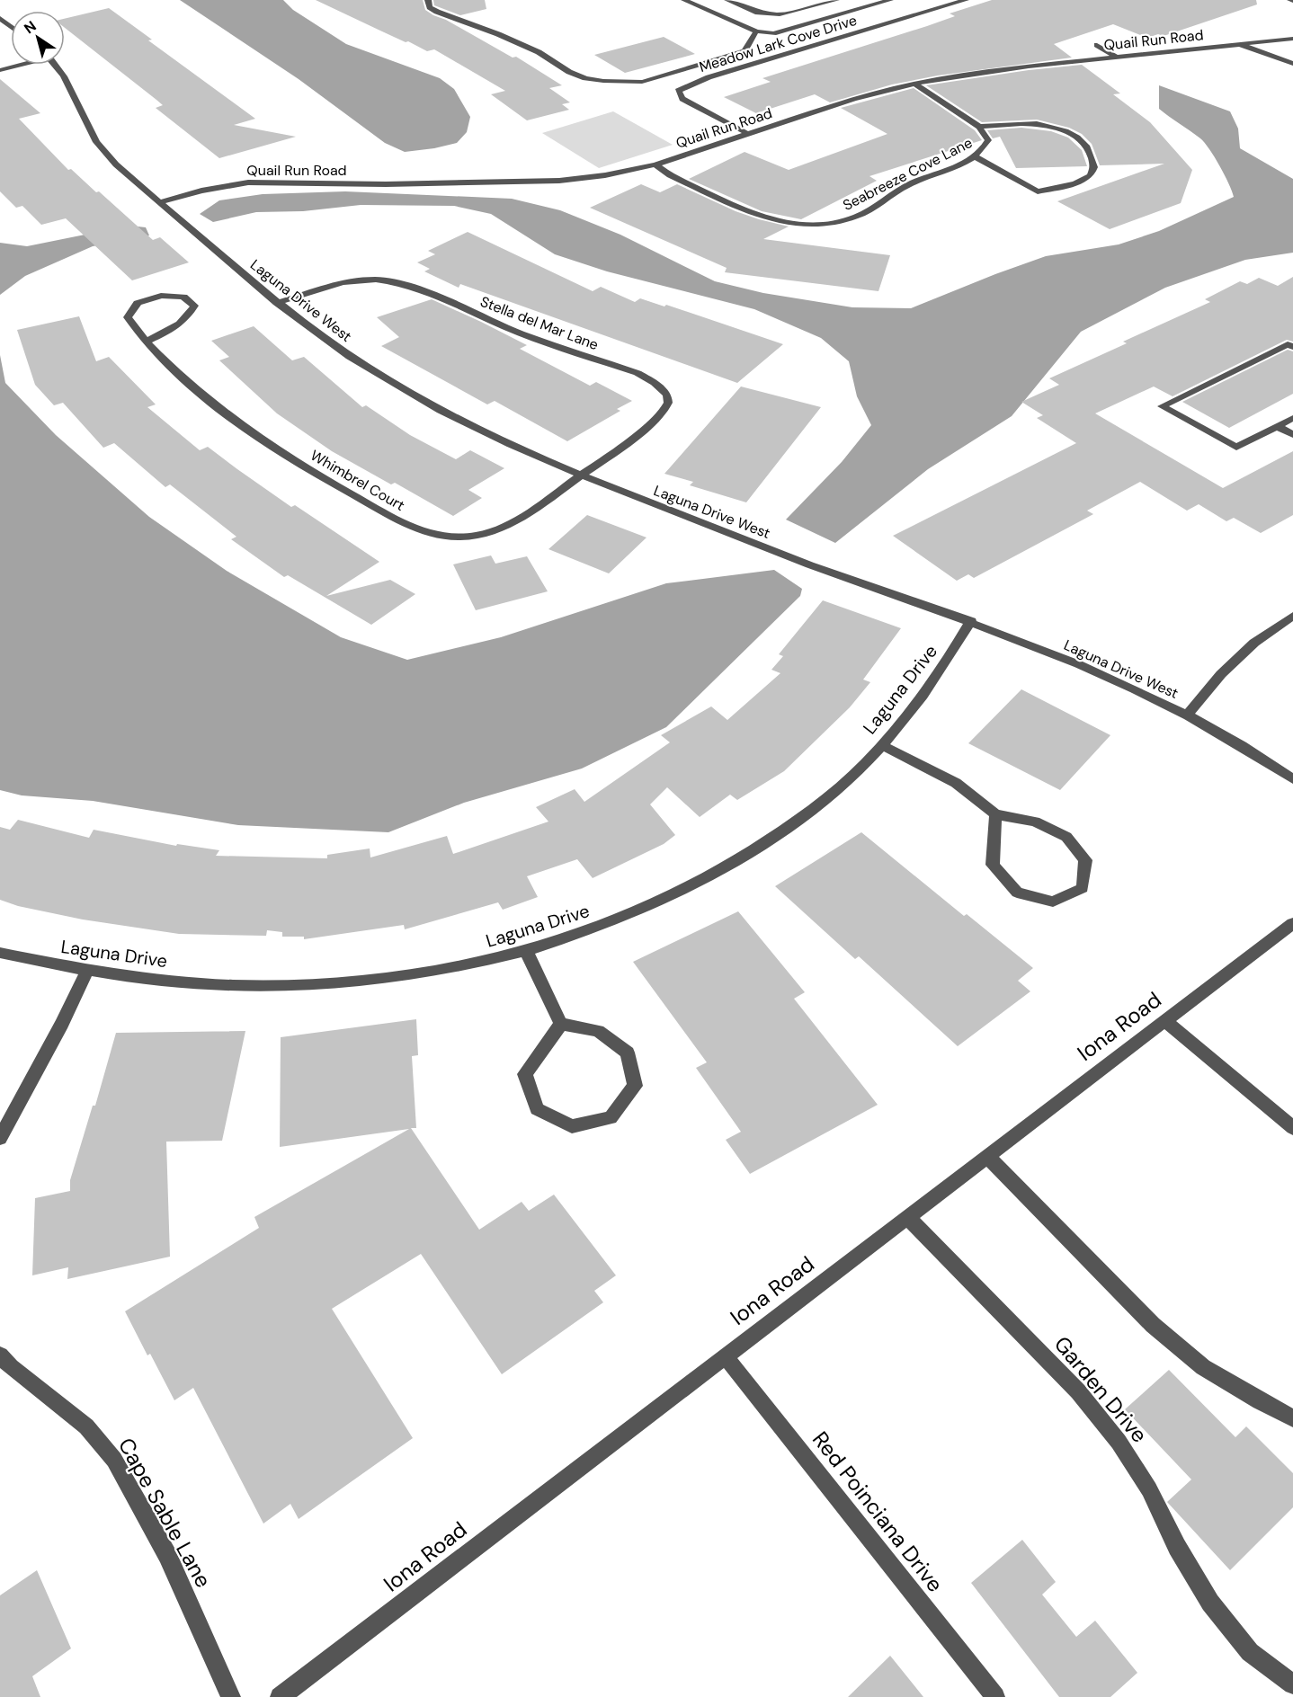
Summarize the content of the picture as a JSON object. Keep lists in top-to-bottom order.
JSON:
{
  "streets": {
    "street": [
      "Quail Run Road",
      "Meadow Lark Cove Drive",
      "Seabreeze Cove Lane",
      "Laguna Drive West",
      "Stella del Mar Lane",
      "Whimbrel Court",
      "Laguna Drive",
      "Iona Road",
      "Garden Drive",
      "Red Poinciana Drive",
      "Cape Sable Lane"
    ]
  },
  "crossings": [
    ["Quail Run Road", "Meadow Lark Cove Drive"],
    ["Quail Run Road", "Seabreeze Cove Lane"],
    ["Quail Run Road", "Laguna Drive West"],
    ["Laguna Drive West", "Stella del Mar Lane"],
    ["Laguna Drive West", "Whimbrel Court"],
    ["Laguna Drive West", "Laguna Drive"],
    ["Stella del Mar Lane", "Whimbrel Court"],
    ["Iona Road", "Garden Drive"],
    ["Iona Road", "Red Poinciana Drive"]
  ],
  "north": "top left"
}
